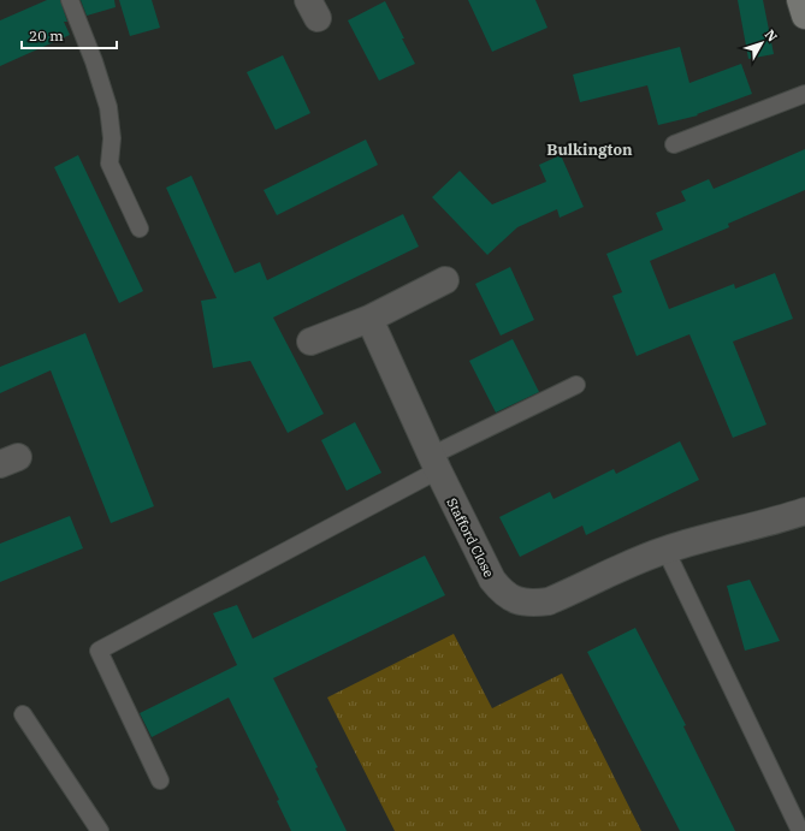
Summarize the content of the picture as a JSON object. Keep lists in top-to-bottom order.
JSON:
{
  "streets": {
    "street": ["Stafford Close"]
  },
  "districts": ["Bulkington"],
  "scale_bar": "20 m",
  "north": "top right"
}
